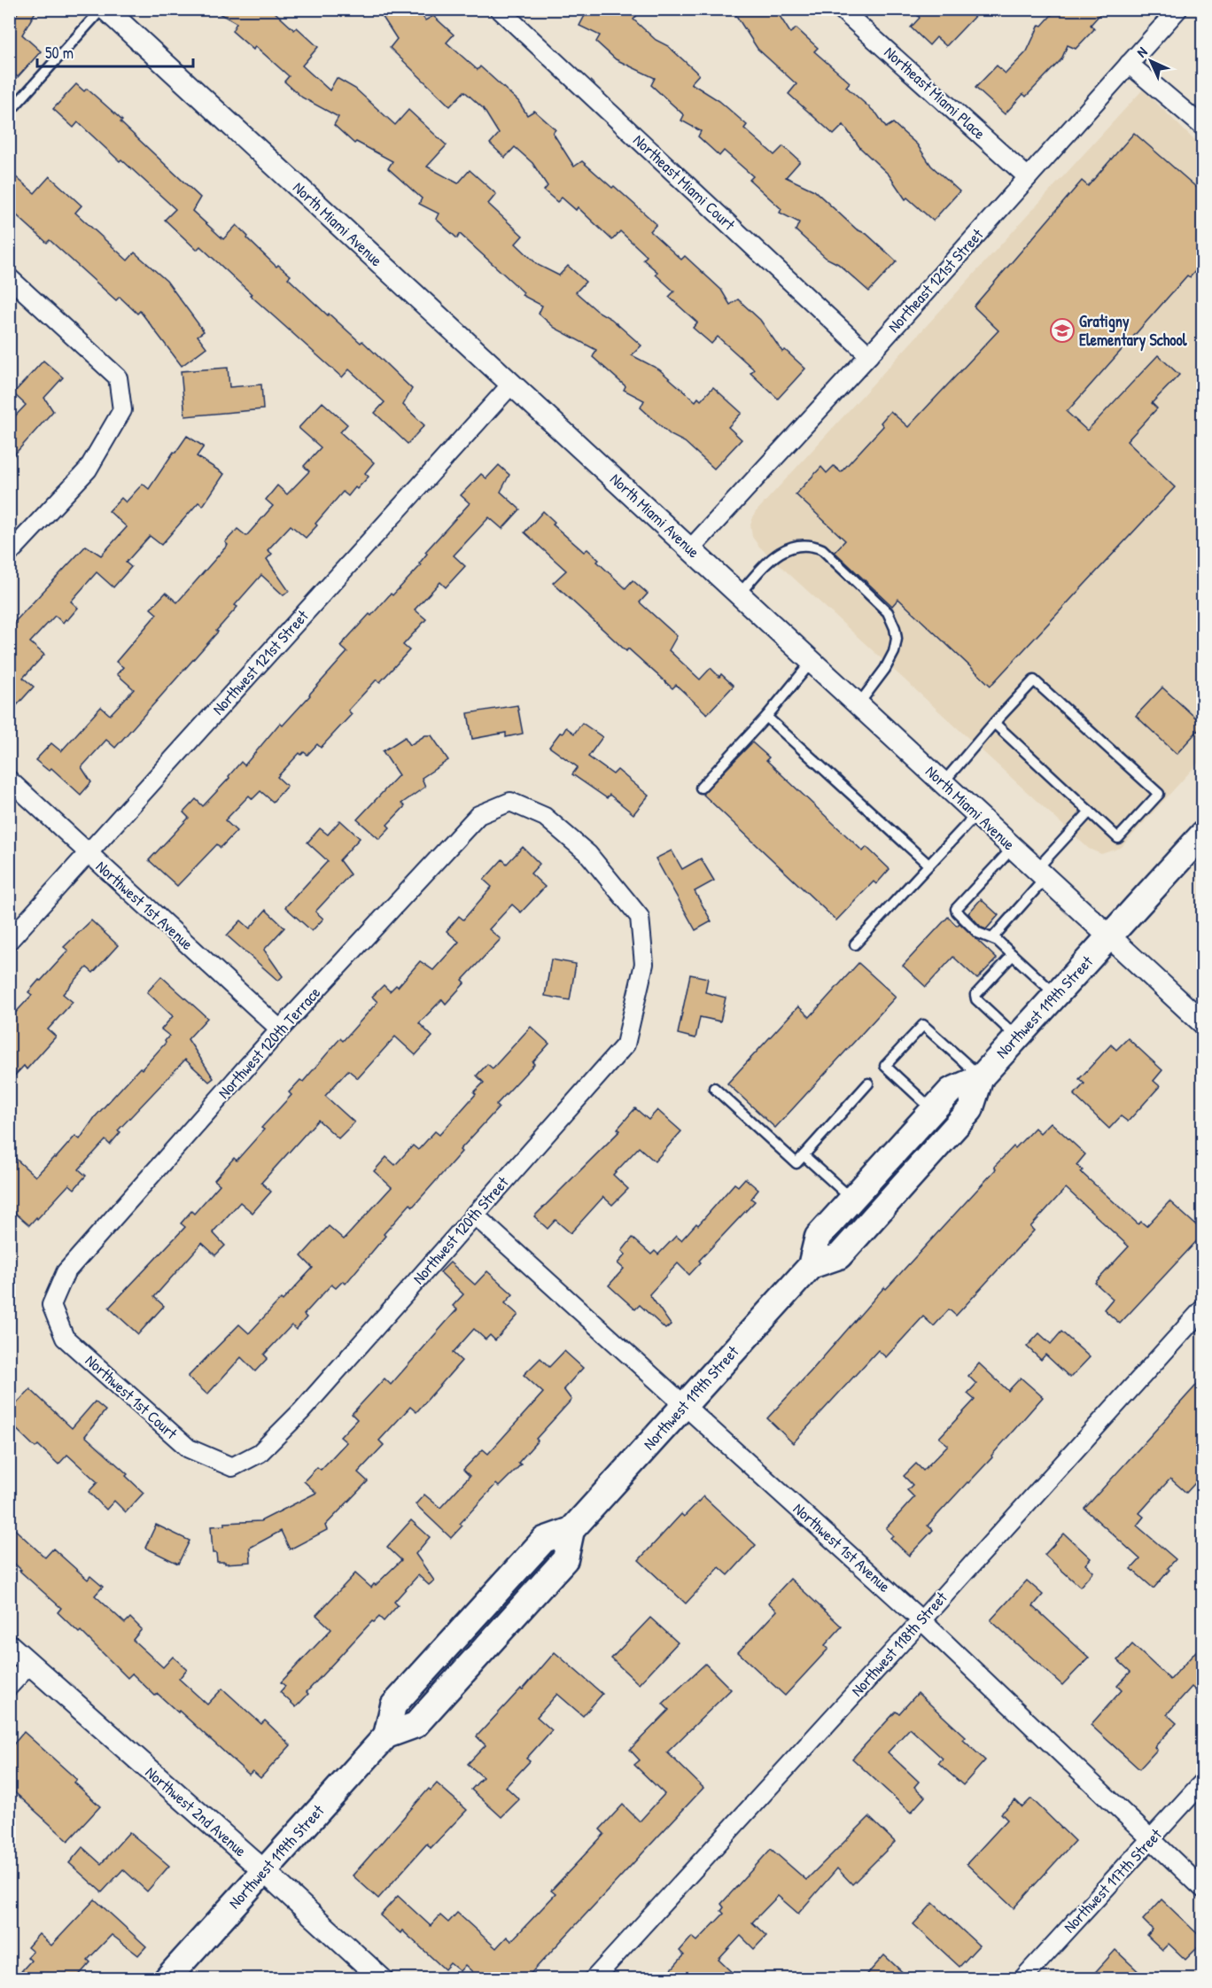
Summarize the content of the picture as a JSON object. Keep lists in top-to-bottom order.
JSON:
{
  "streets": {
    "main road": ["Northwest 119th Street"],
    "street": [
      "Northeast Miami Place",
      "Northeast Miami Court",
      "North Miami Avenue",
      "Northeast 121st Street",
      "Northwest 121st Street",
      "Northwest 1st Avenue",
      "Northwest 120th Terrace",
      "Northwest 120th Street",
      "Northwest 1st Court",
      "Northwest 118th Street",
      "Northwest 2nd Avenue",
      "Northwest 117th Street"
    ]
  },
  "crossings": [
    ["Northeast Miami Place", "Northeast 121st Street"],
    ["Northeast Miami Court", "Northeast 121st Street"],
    ["North Miami Avenue", "Northeast 121st Street"],
    ["North Miami Avenue", "Northwest 121st Street"],
    ["North Miami Avenue", "Northwest 119th Street"],
    ["Northwest 121st Street", "Northwest 1st Avenue"],
    ["Northwest 1st Avenue", "Northwest 119th Street"],
    ["Northwest 1st Avenue", "Northwest 120th Terrace"],
    ["Northwest 1st Avenue", "Northwest 120th Street"],
    ["Northwest 1st Avenue", "Northwest 118th Street"],
    ["Northwest 1st Avenue", "Northwest 117th Street"],
    ["Northwest 119th Street", "Northwest 2nd Avenue"],
    ["Northwest 120th Terrace", "Northwest 120th Street"],
    ["Northwest 120th Terrace", "Northwest 1st Court"],
    ["Northwest 120th Street", "Northwest 1st Court"]
  ],
  "places": {
    "school or university": ["Gratigny Elementary School"]
  },
  "scale_bar": "50 m",
  "north": "top left"
}
